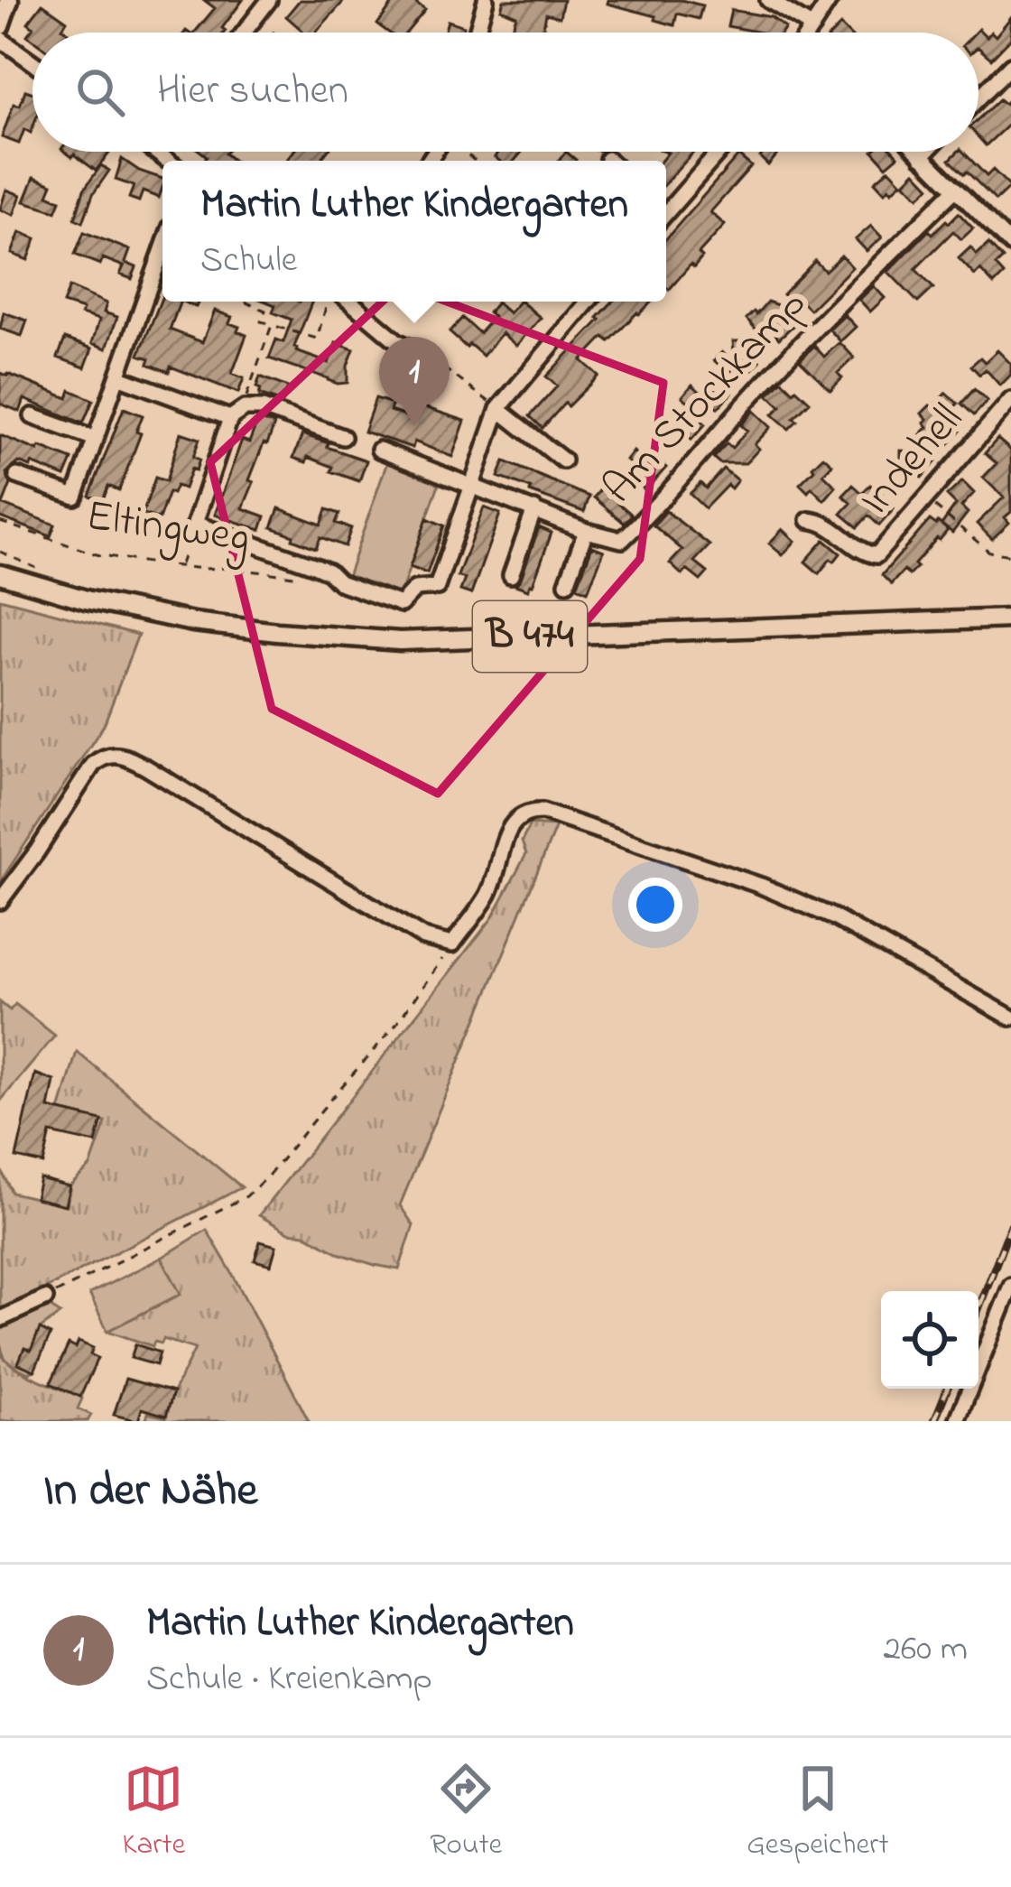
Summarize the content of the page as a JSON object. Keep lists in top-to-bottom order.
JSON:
{
  "streets": {
    "main road": ["B 474"],
    "street": ["Am Stockkamp", "Indehell"],
    "path": ["Eltingweg"]
  },
  "page": {
    "search": "Hier suchen",
    "popup": ["Martin Luther Kindergarten", "Schule"],
    "pins": "1",
    "heading": "In der Nähe",
    "list": [
      {
        "mark": "1",
        "name": "Martin Luther Kindergarten",
        "note": "Schule · Kreienkamp",
        "value": "260 m"
      }
    ],
    "nav": ["Karte", "Route", "Gespeichert"]
  }
}
